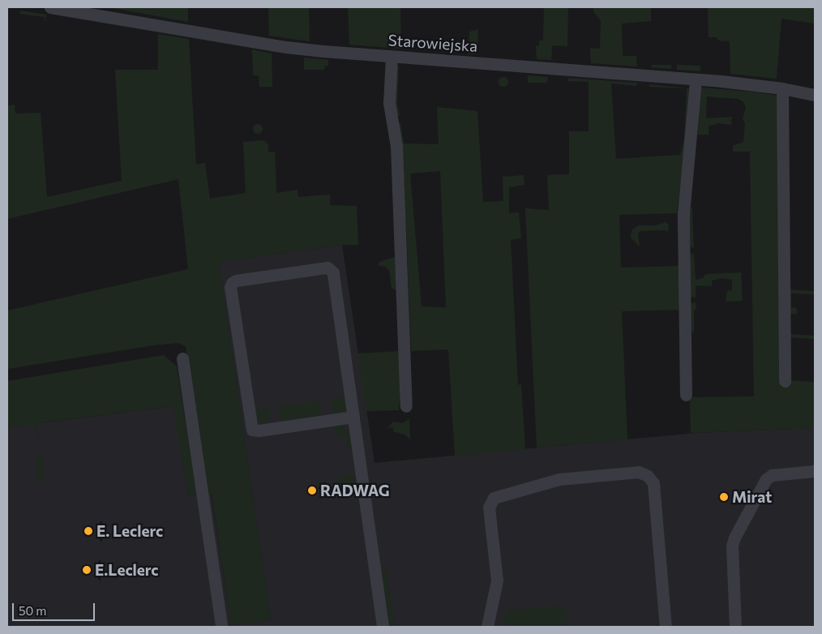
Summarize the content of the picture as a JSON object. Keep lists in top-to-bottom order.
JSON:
{
  "streets": {
    "street": ["Starowiejska"]
  },
  "places": [
    "RADWAG",
    "Mirat",
    "E. Leclerc",
    "E.Leclerc"
  ],
  "scale_bar": "50 m"
}
